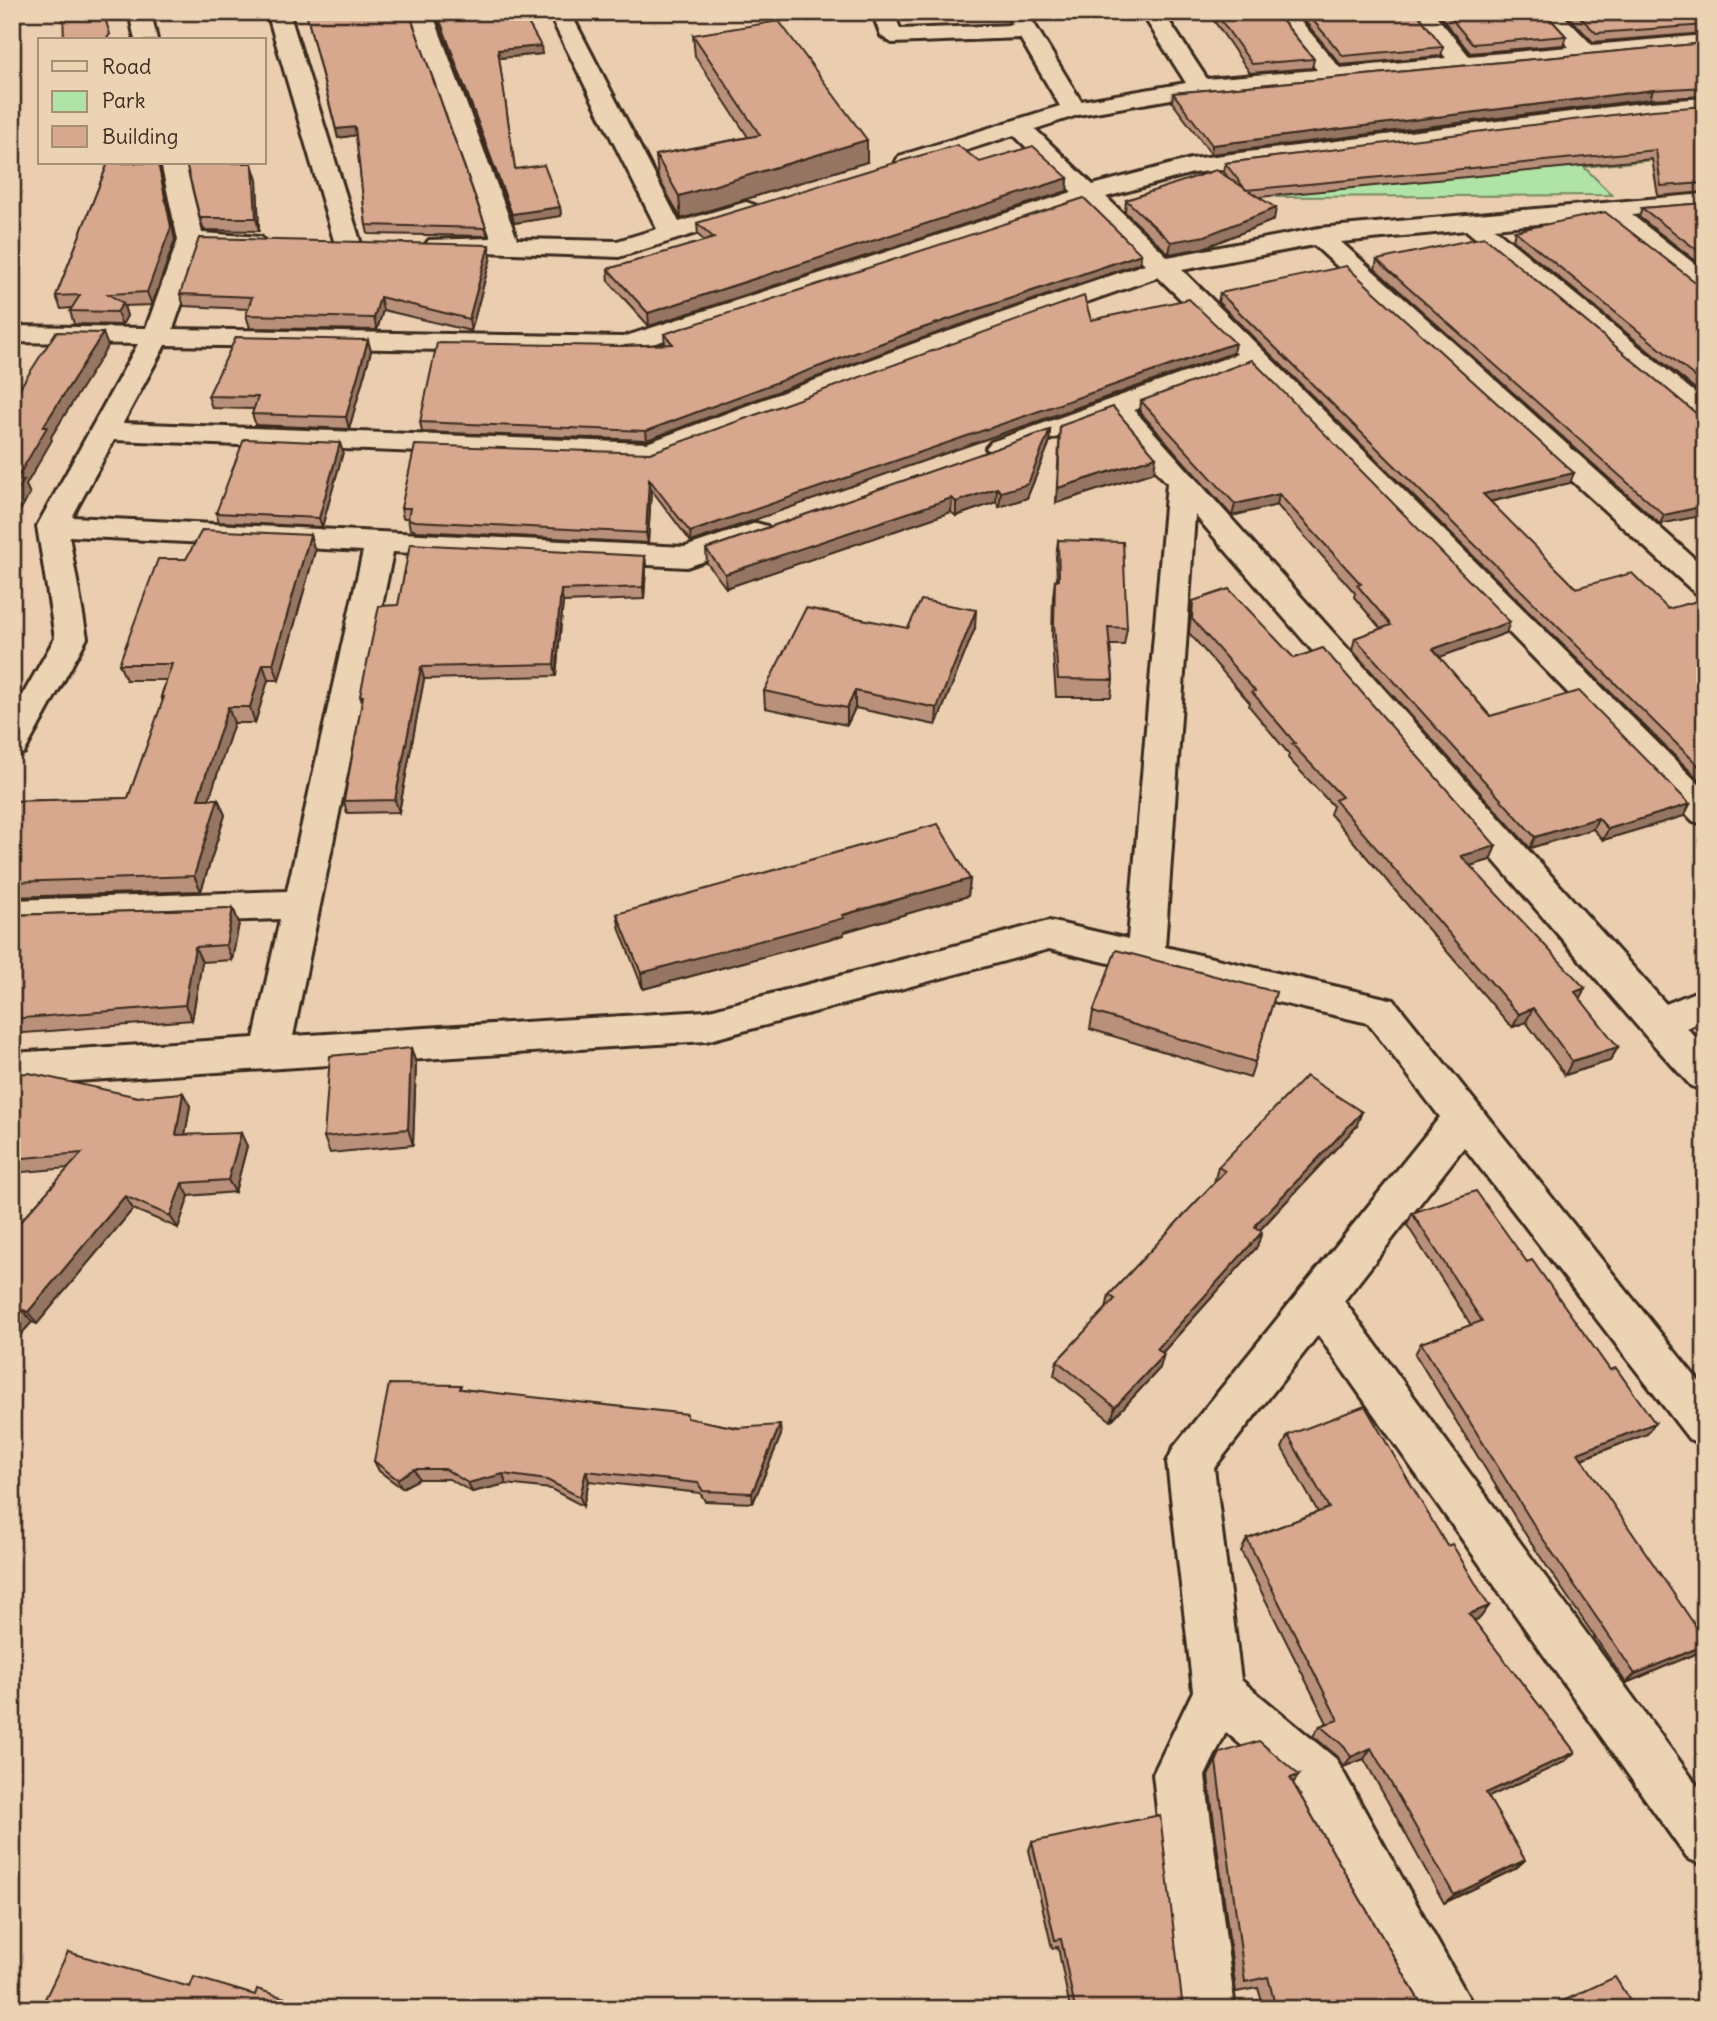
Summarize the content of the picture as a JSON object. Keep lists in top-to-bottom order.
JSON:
{
  "legend": ["Road", "Park", "Building"]
}
